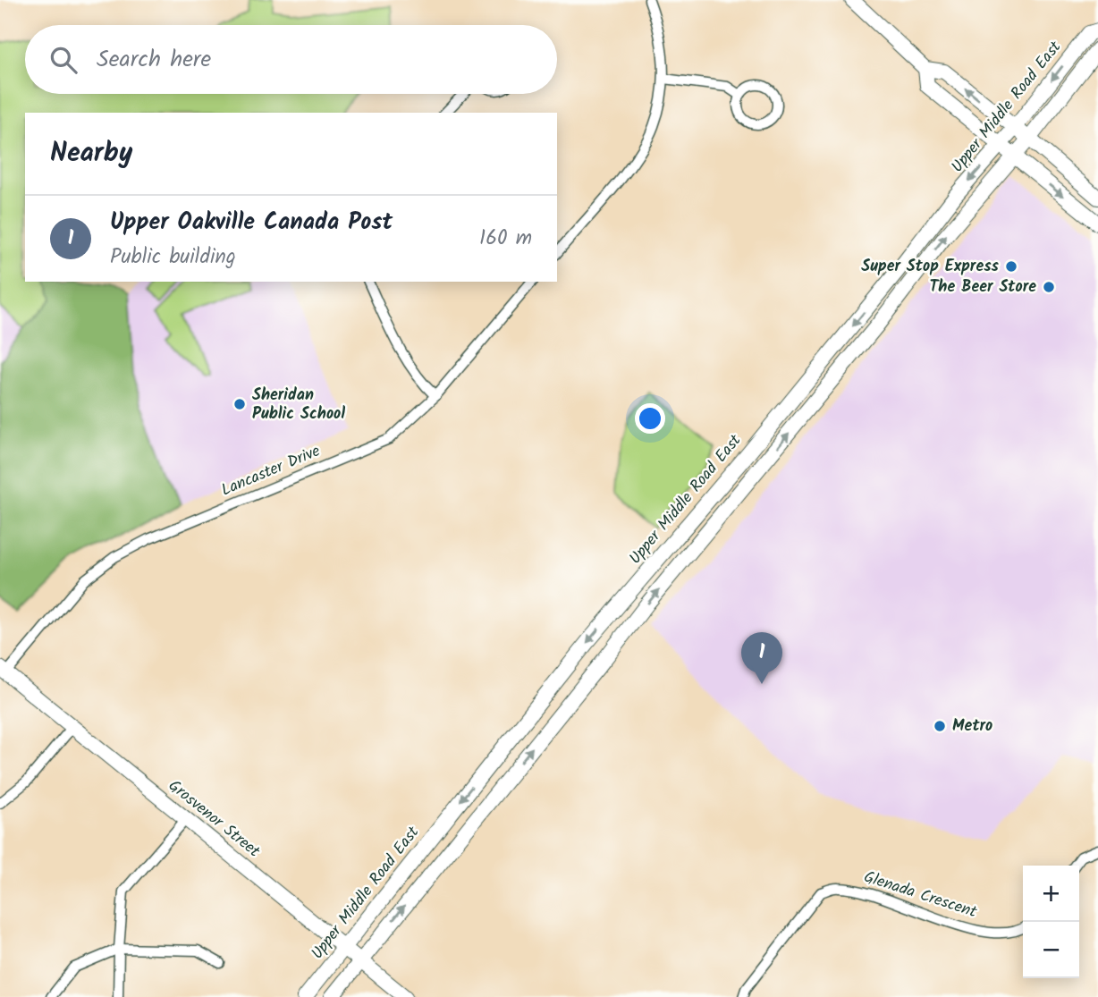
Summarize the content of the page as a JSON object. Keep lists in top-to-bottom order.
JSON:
{
  "streets": {
    "main road": ["Upper Middle Road East", "Grosvenor Street"],
    "street": ["Lancaster Drive", "Glenada Crescent"]
  },
  "crossings": [
    ["Upper Middle Road East", "Grosvenor Street"],
    ["Lancaster Drive", "Grosvenor Street"]
  ],
  "places": [
    "Super Stop Express",
    "The Beer Store",
    "Sheridan Public School",
    "Metro"
  ],
  "page": {
    "search": "Search here",
    "heading": "Nearby",
    "list": [
      {
        "mark": "1",
        "name": "Upper Oakville Canada Post",
        "note": "Public building",
        "value": "160 m"
      }
    ],
    "pins": "1",
    "map_buttons": ["+", "−"]
  }
}
